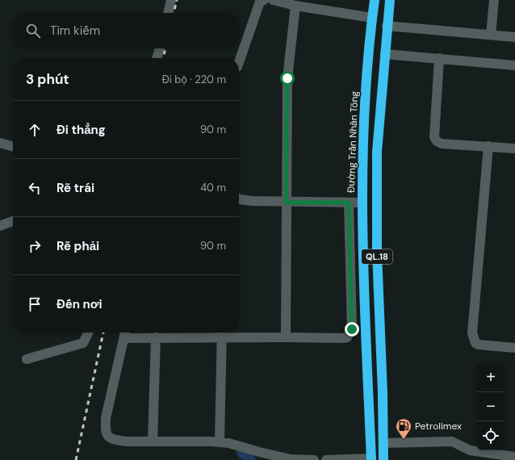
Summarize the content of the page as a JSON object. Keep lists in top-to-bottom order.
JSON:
{
  "streets": {
    "highway": ["Đường Trần Nhân Tông", "QL.18"]
  },
  "places": {
    "fuel station": ["Petrolimex"]
  },
  "page": {
    "search": "Tìm kiếm",
    "heading": ["3 phút", "Đi bộ · 220 m"],
    "list": [
      ["Đi thẳng", "90 m"],
      ["Rẽ trái", "40 m"],
      ["Rẽ phải", "90 m"],
      "Đến nơi"
    ],
    "map_buttons": ["+", "−"]
  }
}
